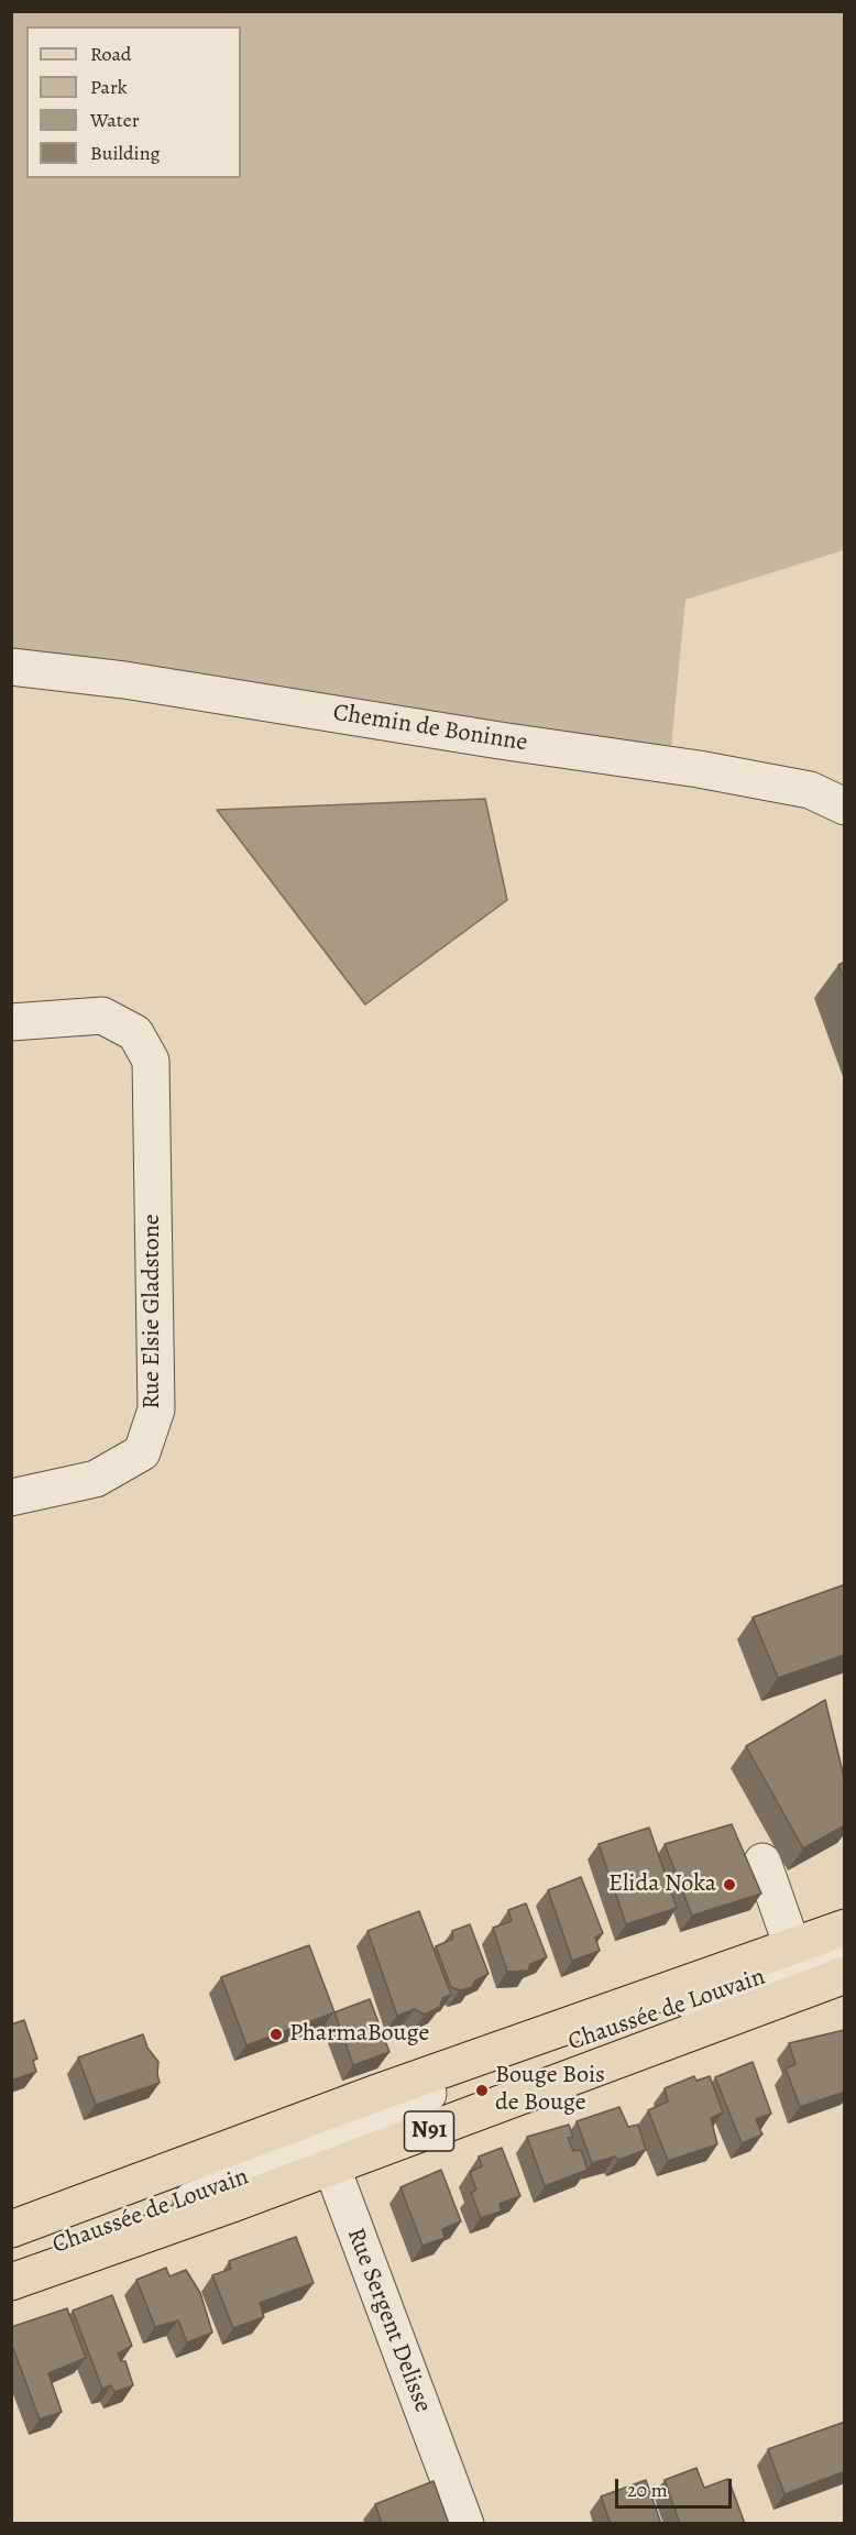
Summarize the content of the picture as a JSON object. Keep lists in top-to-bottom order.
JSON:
{
  "streets": {
    "main road": ["Chaussée de Louvain", "N91"],
    "street": ["Chemin de Boninne", "Rue Elsie Gladstone", "Rue Sergent Delisse"]
  },
  "crossings": [
    ["Chaussée de Louvain", "Rue Sergent Delisse"]
  ],
  "places": ["Elida Noka", "PharmaBouge", "Bouge Bois de Bouge"],
  "legend": [
    "Road",
    "Park",
    "Water",
    "Building"
  ],
  "scale_bar": "20 m"
}
